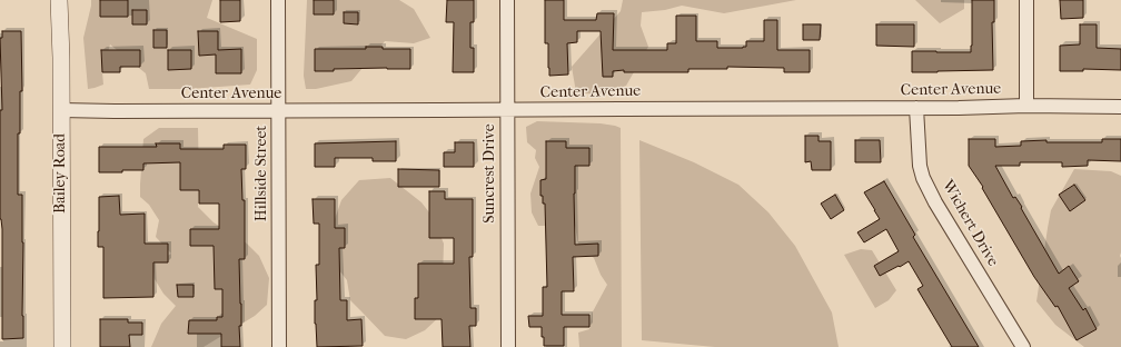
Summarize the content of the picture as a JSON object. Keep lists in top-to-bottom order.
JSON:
{
  "streets": {
    "street": [
      "Center Avenue",
      "Bailey Road",
      "Hillside Street",
      "Suncrest Drive",
      "Wichert Drive"
    ]
  },
  "crossings": [
    ["Center Avenue", "Bailey Road"],
    ["Center Avenue", "Hillside Street"],
    ["Center Avenue", "Suncrest Drive"],
    ["Center Avenue", "Wichert Drive"]
  ]
}
